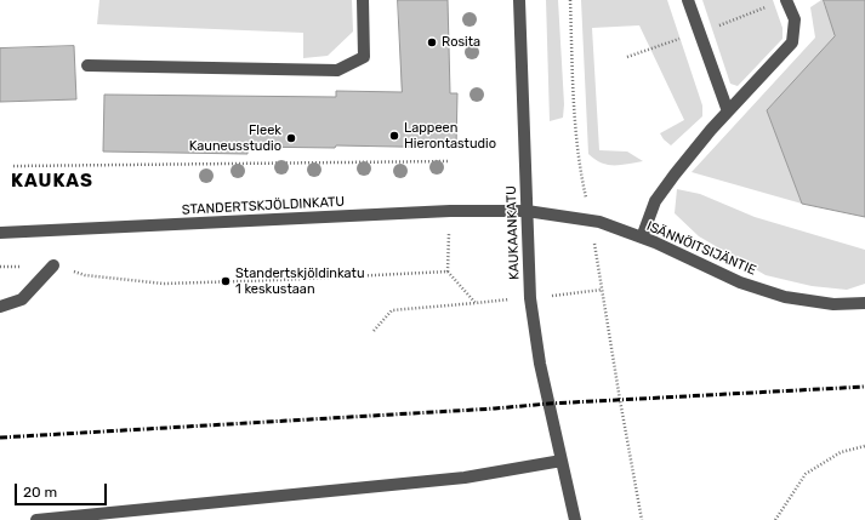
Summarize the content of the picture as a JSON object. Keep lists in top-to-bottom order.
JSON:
{
  "streets": {
    "street": ["STANDERTSKJÖLDINKATU", "KAUKAANKATU", "ISÄNNÖITSIJÄNTIE"]
  },
  "crossings": [
    ["STANDERTSKJÖLDINKATU", "KAUKAANKATU"],
    ["STANDERTSKJÖLDINKATU", "ISÄNNÖITSIJÄNTIE"],
    ["KAUKAANKATU", "ISÄNNÖITSIJÄNTIE"]
  ],
  "districts": ["KAUKAS"],
  "places": [
    "Rosita",
    "Lappeen Hierontastudio",
    "Fleek Kauneusstudio",
    "Standertskjöldinkatu 1 keskustaan"
  ],
  "scale_bar": "20 m"
}
